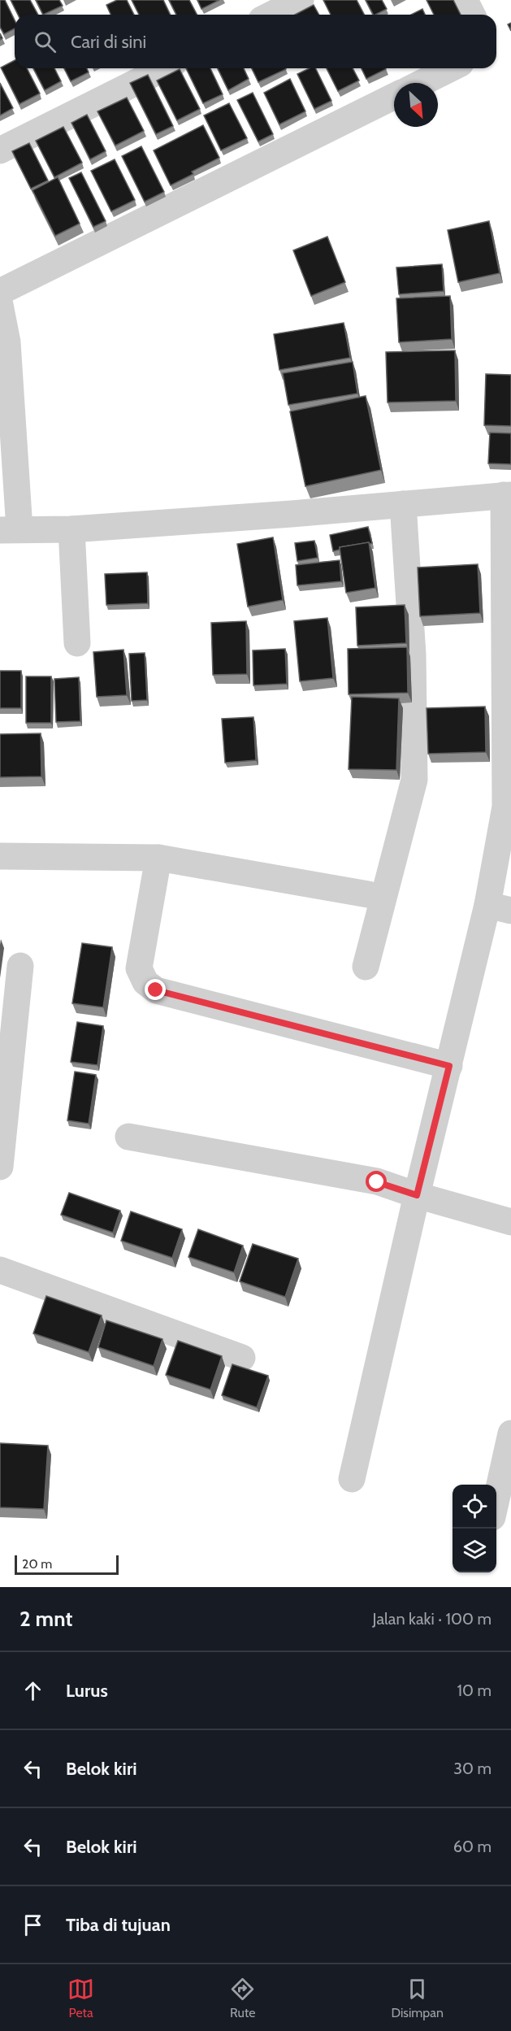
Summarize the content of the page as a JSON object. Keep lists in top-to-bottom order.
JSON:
{
  "scale_bar": "20 m",
  "north": "bottom right",
  "page": {
    "search": "Cari di sini",
    "scale": "20 m",
    "heading": ["2 mnt", "Jalan kaki · 100 m"],
    "list": [
      ["Lurus", "10 m"],
      ["Belok kiri", "30 m"],
      ["Belok kiri", "60 m"],
      "Tiba di tujuan"
    ],
    "nav": ["Peta", "Rute", "Disimpan"]
  }
}
